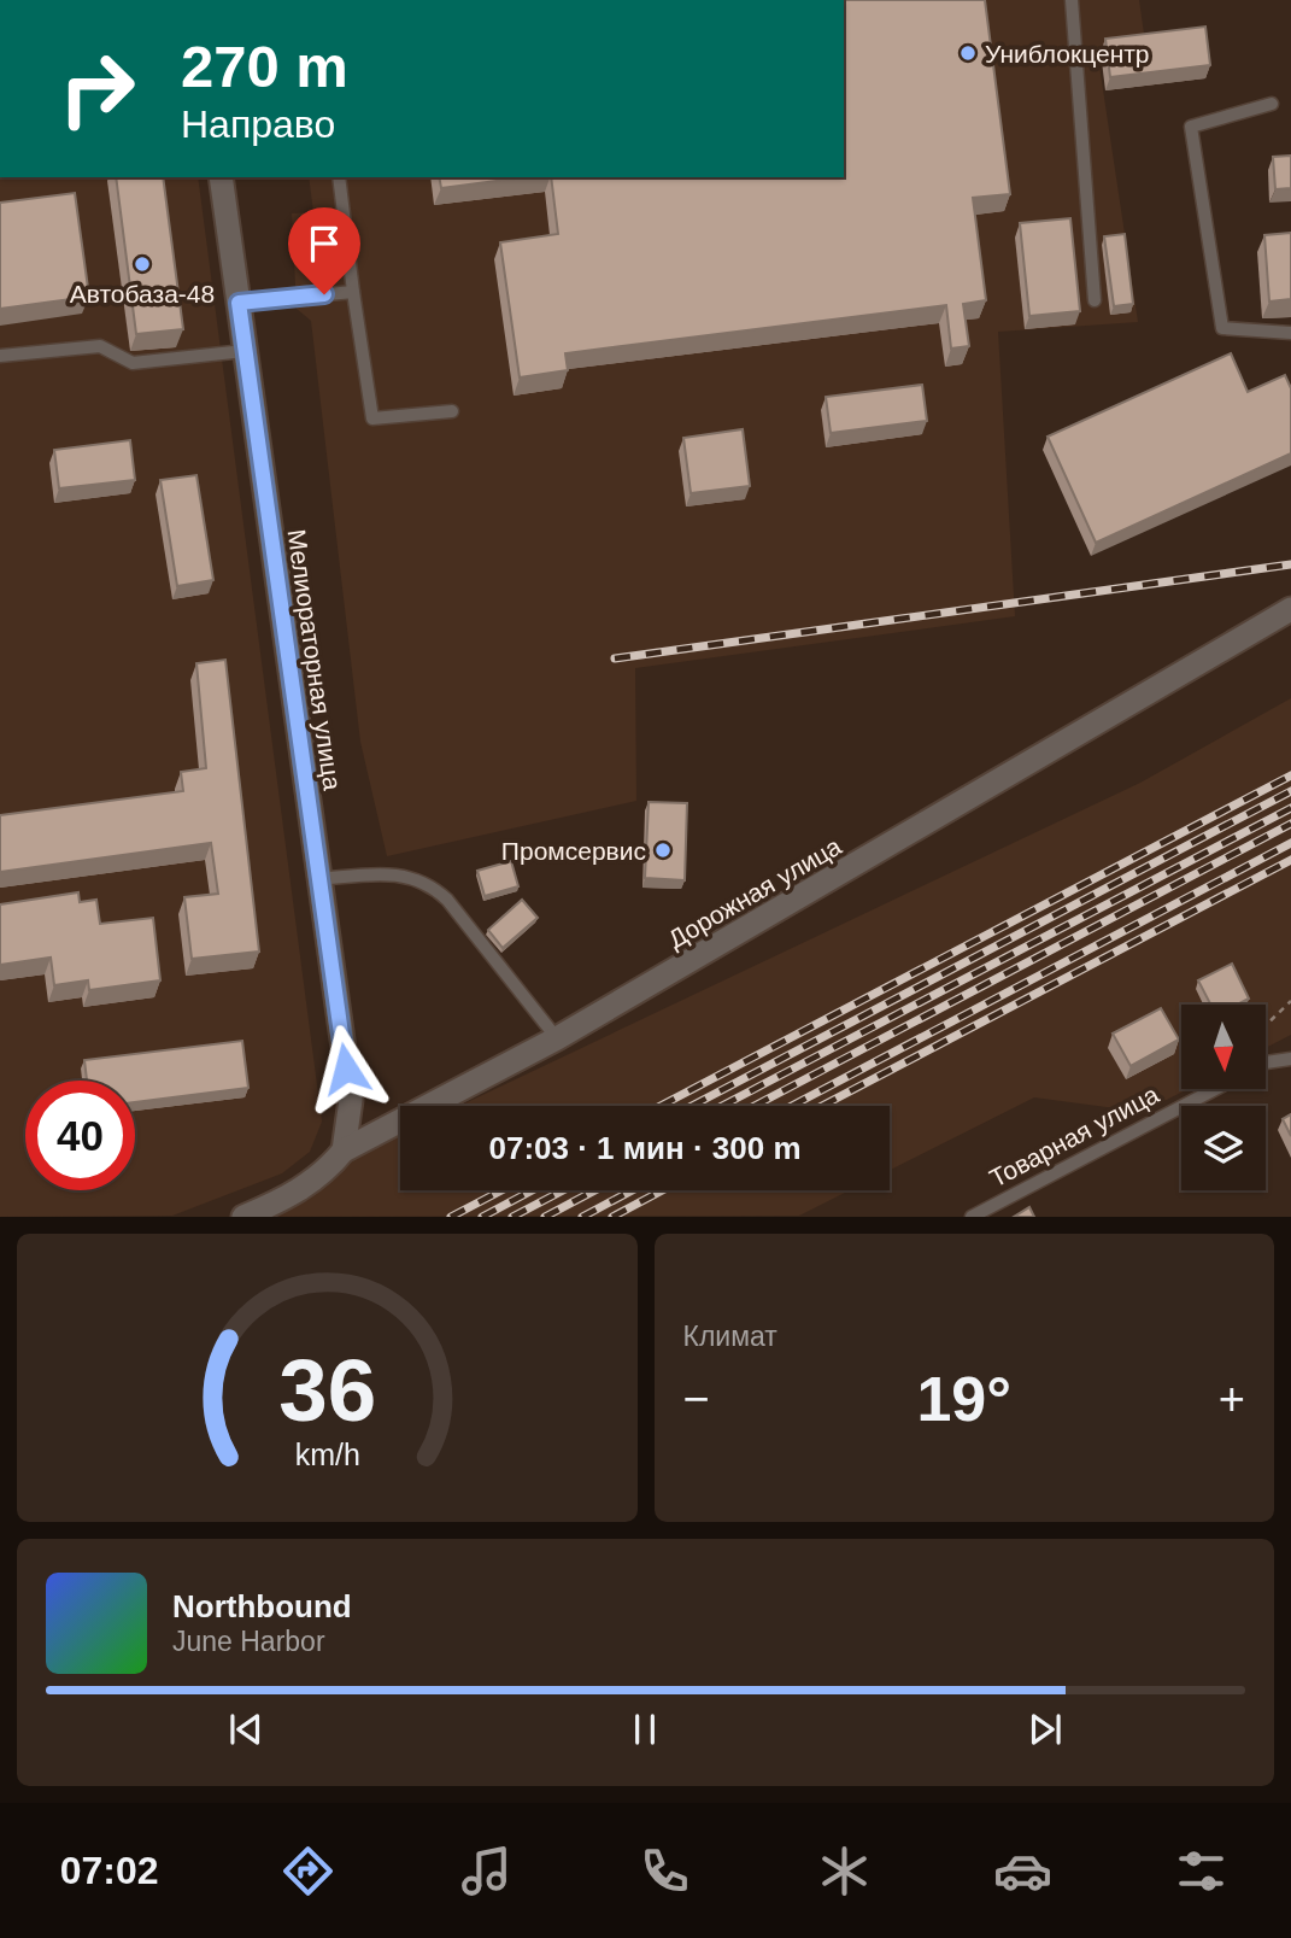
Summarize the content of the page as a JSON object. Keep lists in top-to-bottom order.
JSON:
{
  "streets": {
    "street": ["Мелиораторная улица", "Дорожная улица"],
    "lane": ["Товарная улица"]
  },
  "crossings": [
    ["Мелиораторная улица", "Дорожная улица"]
  ],
  "places": ["Униблокцентр", "Автобаза-48", "Промсервис"],
  "north": "bottom",
  "page": {
    "turn": ["270 m", "Направо"],
    "limit": "40",
    "trip": "07:03 · 1 мин · 300 m",
    "tile": "Климат",
    "heat": ["−", "19°", "+"],
    "song": ["Northbound", "June Harbor"],
    "tabs": "07:02",
    "gauge": ["36", "km/h"]
  }
}
